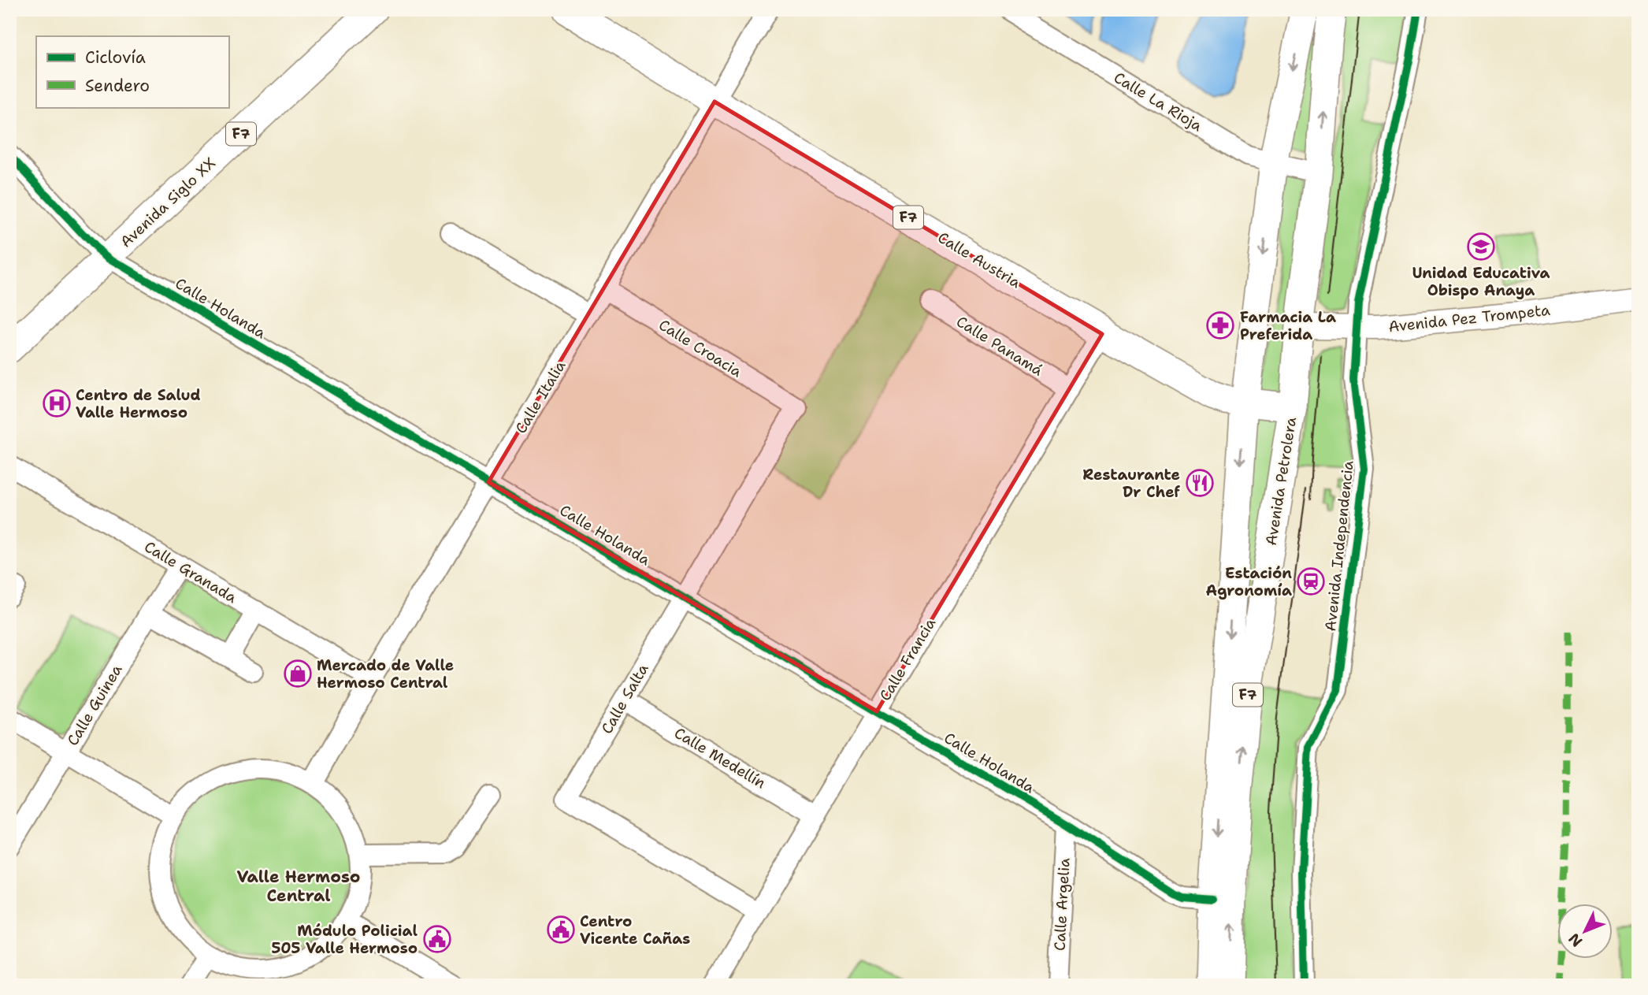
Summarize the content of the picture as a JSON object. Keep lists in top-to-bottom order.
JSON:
{
  "streets": {
    "highway": [
      "F7",
      "Avenida Siglo XX",
      "Calle Austria",
      "Avenida Petrolera"
    ],
    "main road": ["Avenida Pez Trompeta"],
    "street": [
      "Calle La Rioja",
      "Calle Holanda",
      "Calle Panamá",
      "Calle Croacia",
      "Calle Italia",
      "Avenida Independencia",
      "Calle Granada",
      "Calle Francia",
      "Calle Salta",
      "Calle Guinea",
      "Calle Medellín",
      "Calle Argelia"
    ]
  },
  "crossings": [
    ["Calle La Rioja", "F7"],
    ["Calle La Rioja", "Avenida Petrolera"],
    ["F7", "Calle Austria"],
    ["F7", "Calle Holanda"],
    ["Avenida Siglo XX", "Calle Holanda"],
    ["Calle Austria", "Calle Italia"],
    ["Calle Austria", "Avenida Petrolera"],
    ["Calle Austria", "Calle Francia"],
    ["Calle Holanda", "Calle Italia"],
    ["Calle Holanda", "Calle Francia"],
    ["Calle Holanda", "Calle Salta"],
    ["Calle Holanda", "Calle Argelia"],
    ["Avenida Pez Trompeta", "Avenida Petrolera"],
    ["Avenida Pez Trompeta", "Avenida Independencia"],
    ["Calle Panamá", "Calle Francia"],
    ["Calle Croacia", "Calle Italia"],
    ["Calle Croacia", "Calle Salta"],
    ["Calle Italia", "Calle Granada"],
    ["Calle Granada", "Calle Guinea"],
    ["Calle Francia", "Calle Salta"],
    ["Calle Francia", "Calle Medellín"],
    ["Calle Salta", "Calle Medellín"]
  ],
  "districts": ["Valle Hermoso Central"],
  "places": {
    "school or university": ["Unidad Educativa Obispo Anaya"],
    "pharmacy": ["Farmacia La Preferida"],
    "hospital": ["Centro de Salud Valle Hermoso"],
    "restaurant": ["Restaurante Dr Chef"],
    "station": ["Estación Agronomía"],
    "shop": ["Mercado de Valle Hermoso Central"],
    "public building": ["Centro Vicente Cañas", "Módulo Policial 505 Valle Hermoso"]
  },
  "legend": ["Ciclovía", "Sendero"],
  "north": "bottom left"
}
